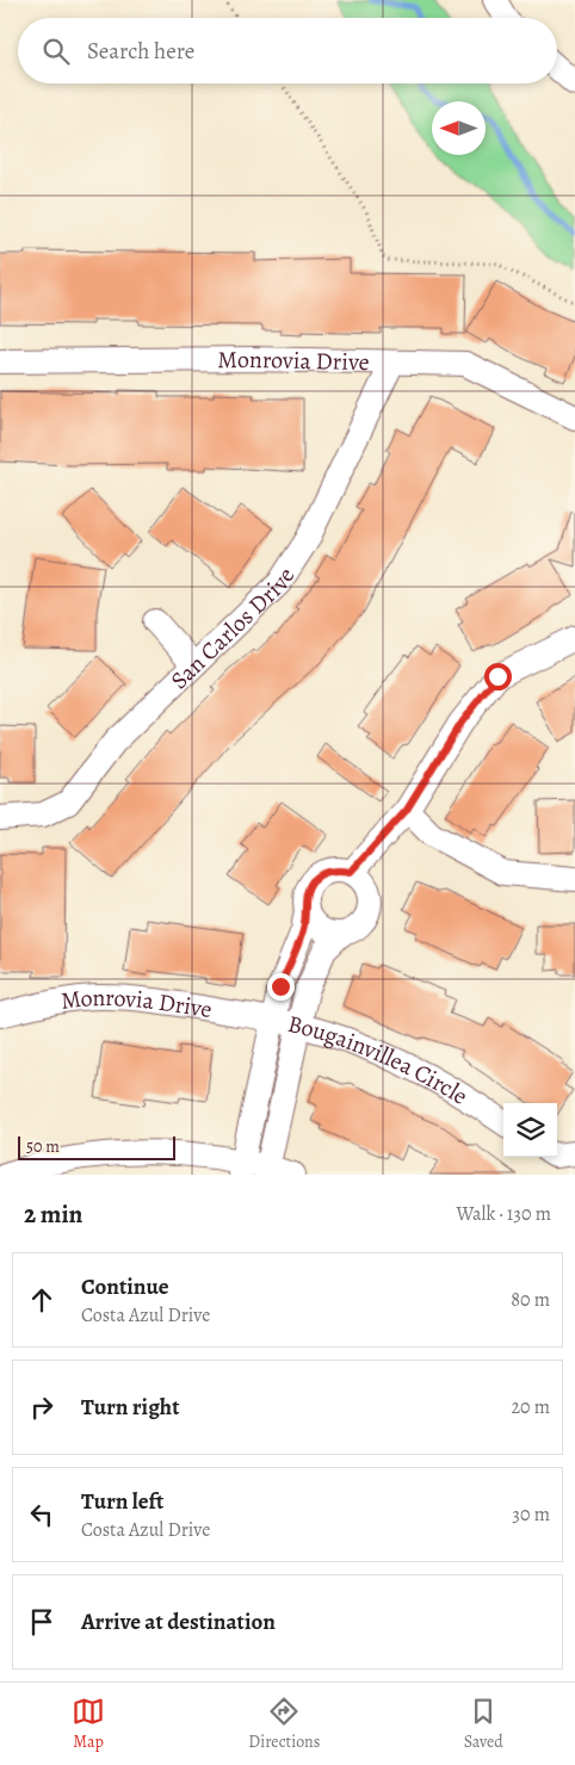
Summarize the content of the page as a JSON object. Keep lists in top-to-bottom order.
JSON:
{
  "streets": {
    "street": ["Monrovia Drive", "San Carlos Drive", "Bougainvillea Circle"]
  },
  "crossings": [
    ["Monrovia Drive", "San Carlos Drive"],
    ["Monrovia Drive", "Bougainvillea Circle"]
  ],
  "scale_bar": "50 m",
  "north": "left",
  "page": {
    "search": "Search here",
    "scale": "50 m",
    "heading": ["2 min", "Walk · 130 m"],
    "list": [
      ["Continue", "Costa Azul Drive", "80 m"],
      ["Turn right", "20 m"],
      ["Turn left", "Costa Azul Drive", "30 m"],
      "Arrive at destination"
    ],
    "nav": ["Map", "Directions", "Saved"]
  }
}
